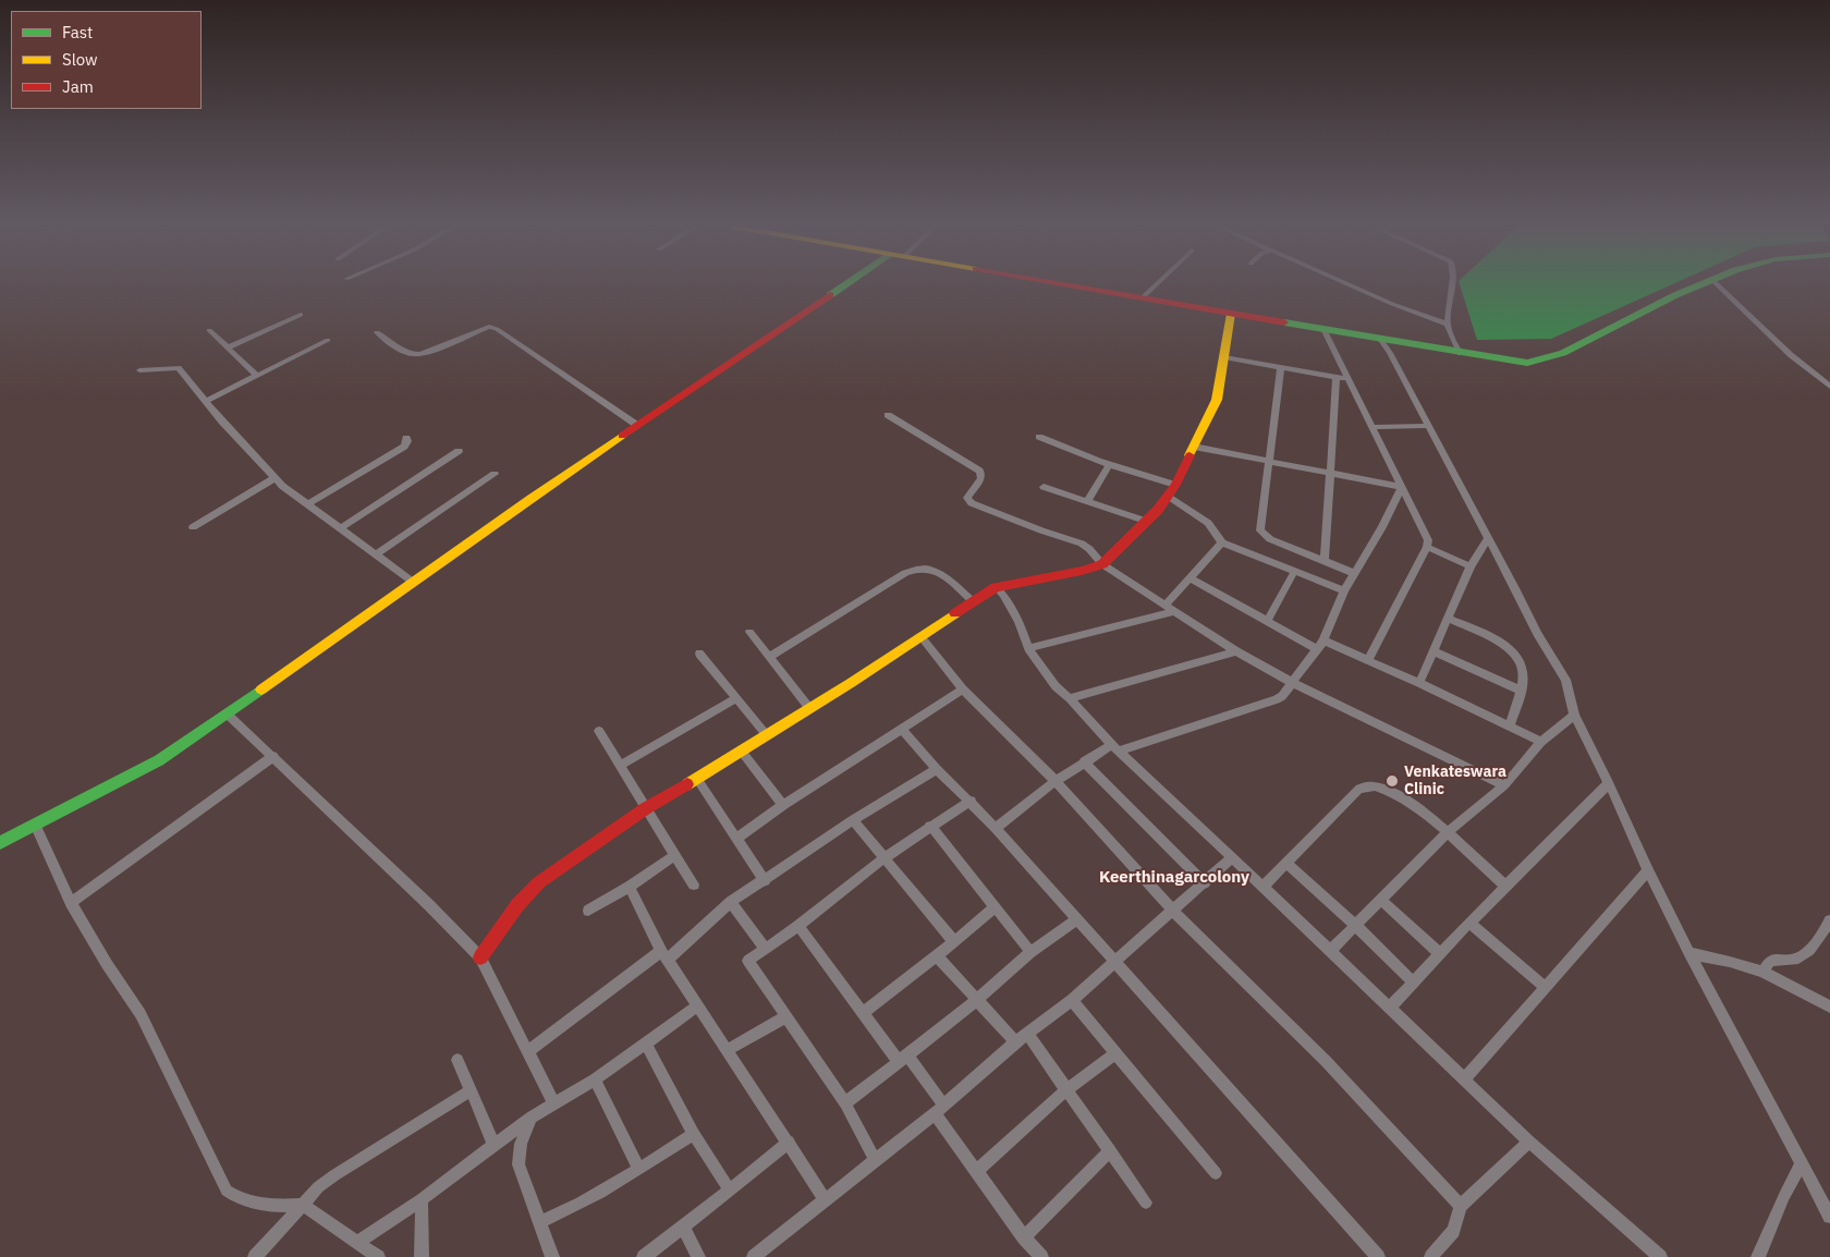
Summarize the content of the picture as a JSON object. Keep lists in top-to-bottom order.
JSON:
{
  "districts": ["Keerthinagarcolony"],
  "places": ["Venkateswara Clinic"],
  "legend": ["Fast", "Slow", "Jam"]
}
